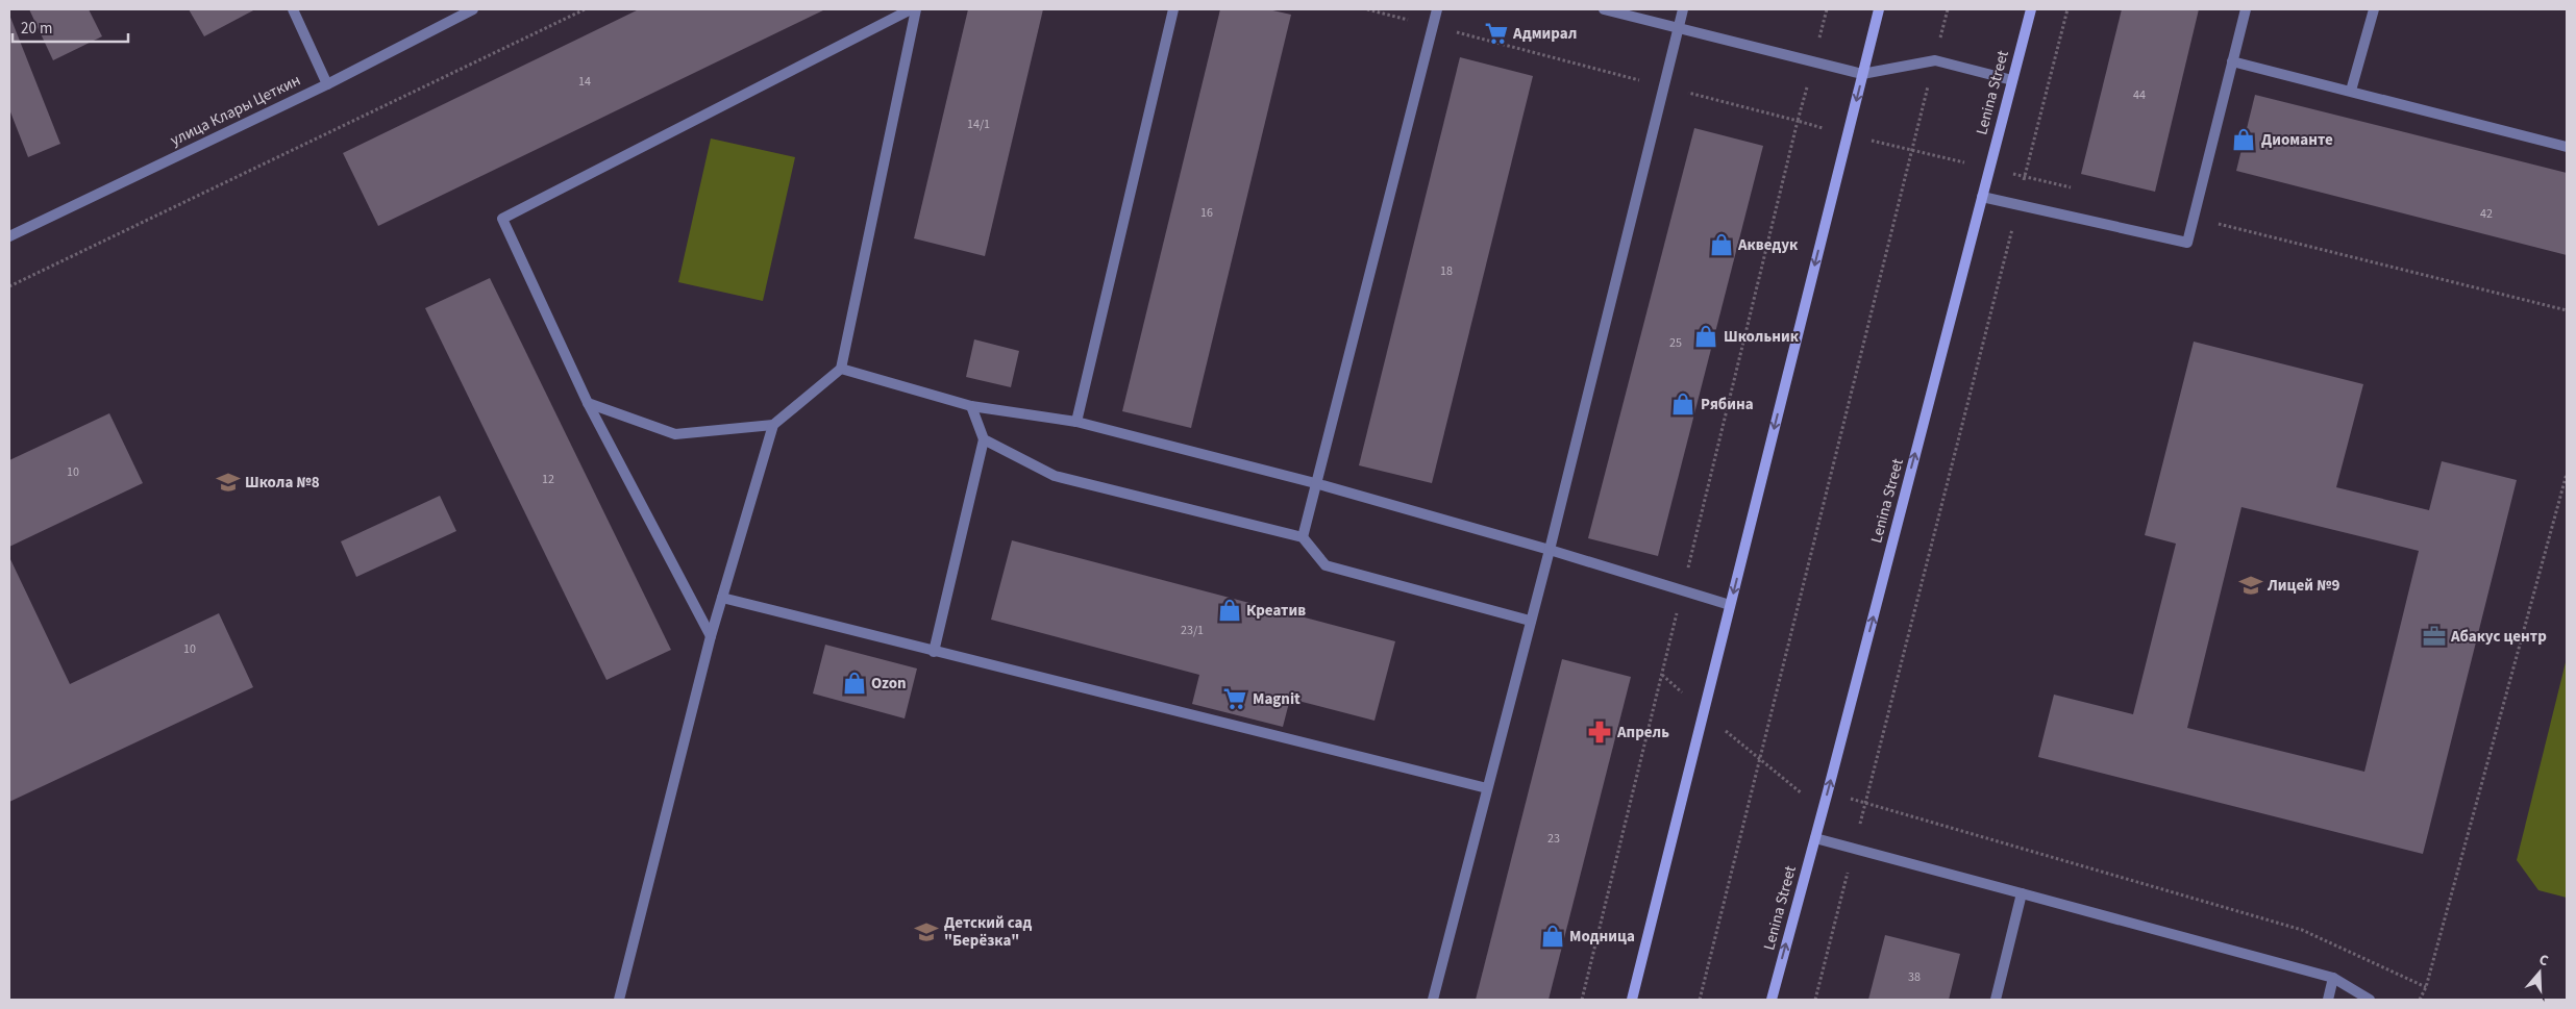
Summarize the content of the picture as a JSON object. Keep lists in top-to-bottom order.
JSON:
{
  "streets": {
    "main road": ["Lenina Street"],
    "street": ["улица Клары Цеткин"]
  },
  "one_way": ["Lenina Street"],
  "places": {
    "supermarket": ["Адмирал", "Magnit"],
    "shop": [
      "Диоманте",
      "Акведук",
      "Школьник",
      "Рябина",
      "Креатив",
      "Ozon",
      "Модница"
    ],
    "school or university": ["Школа №8", "Лицей №9", "Детский сад \"Берёзка\""],
    "office": ["Абакус центр"],
    "pharmacy": ["Апрель"]
  },
  "house_numbers": [
    "14",
    "44",
    "14/1",
    "16",
    "42",
    "18",
    "25",
    "10",
    "12",
    "23/1",
    "10",
    "23",
    "38"
  ],
  "scale_bar": "20 m",
  "north": "top"
}
